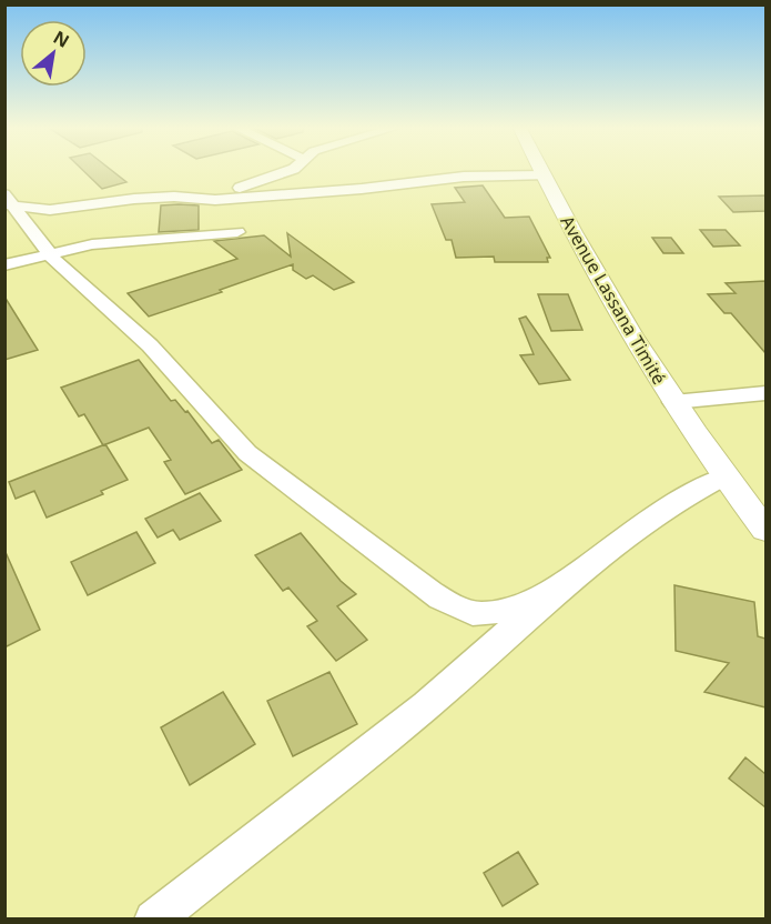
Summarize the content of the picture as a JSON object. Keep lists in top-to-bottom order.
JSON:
{
  "streets": {
    "street": ["Avenue Lassana Timité"]
  },
  "north": "top right"
}
